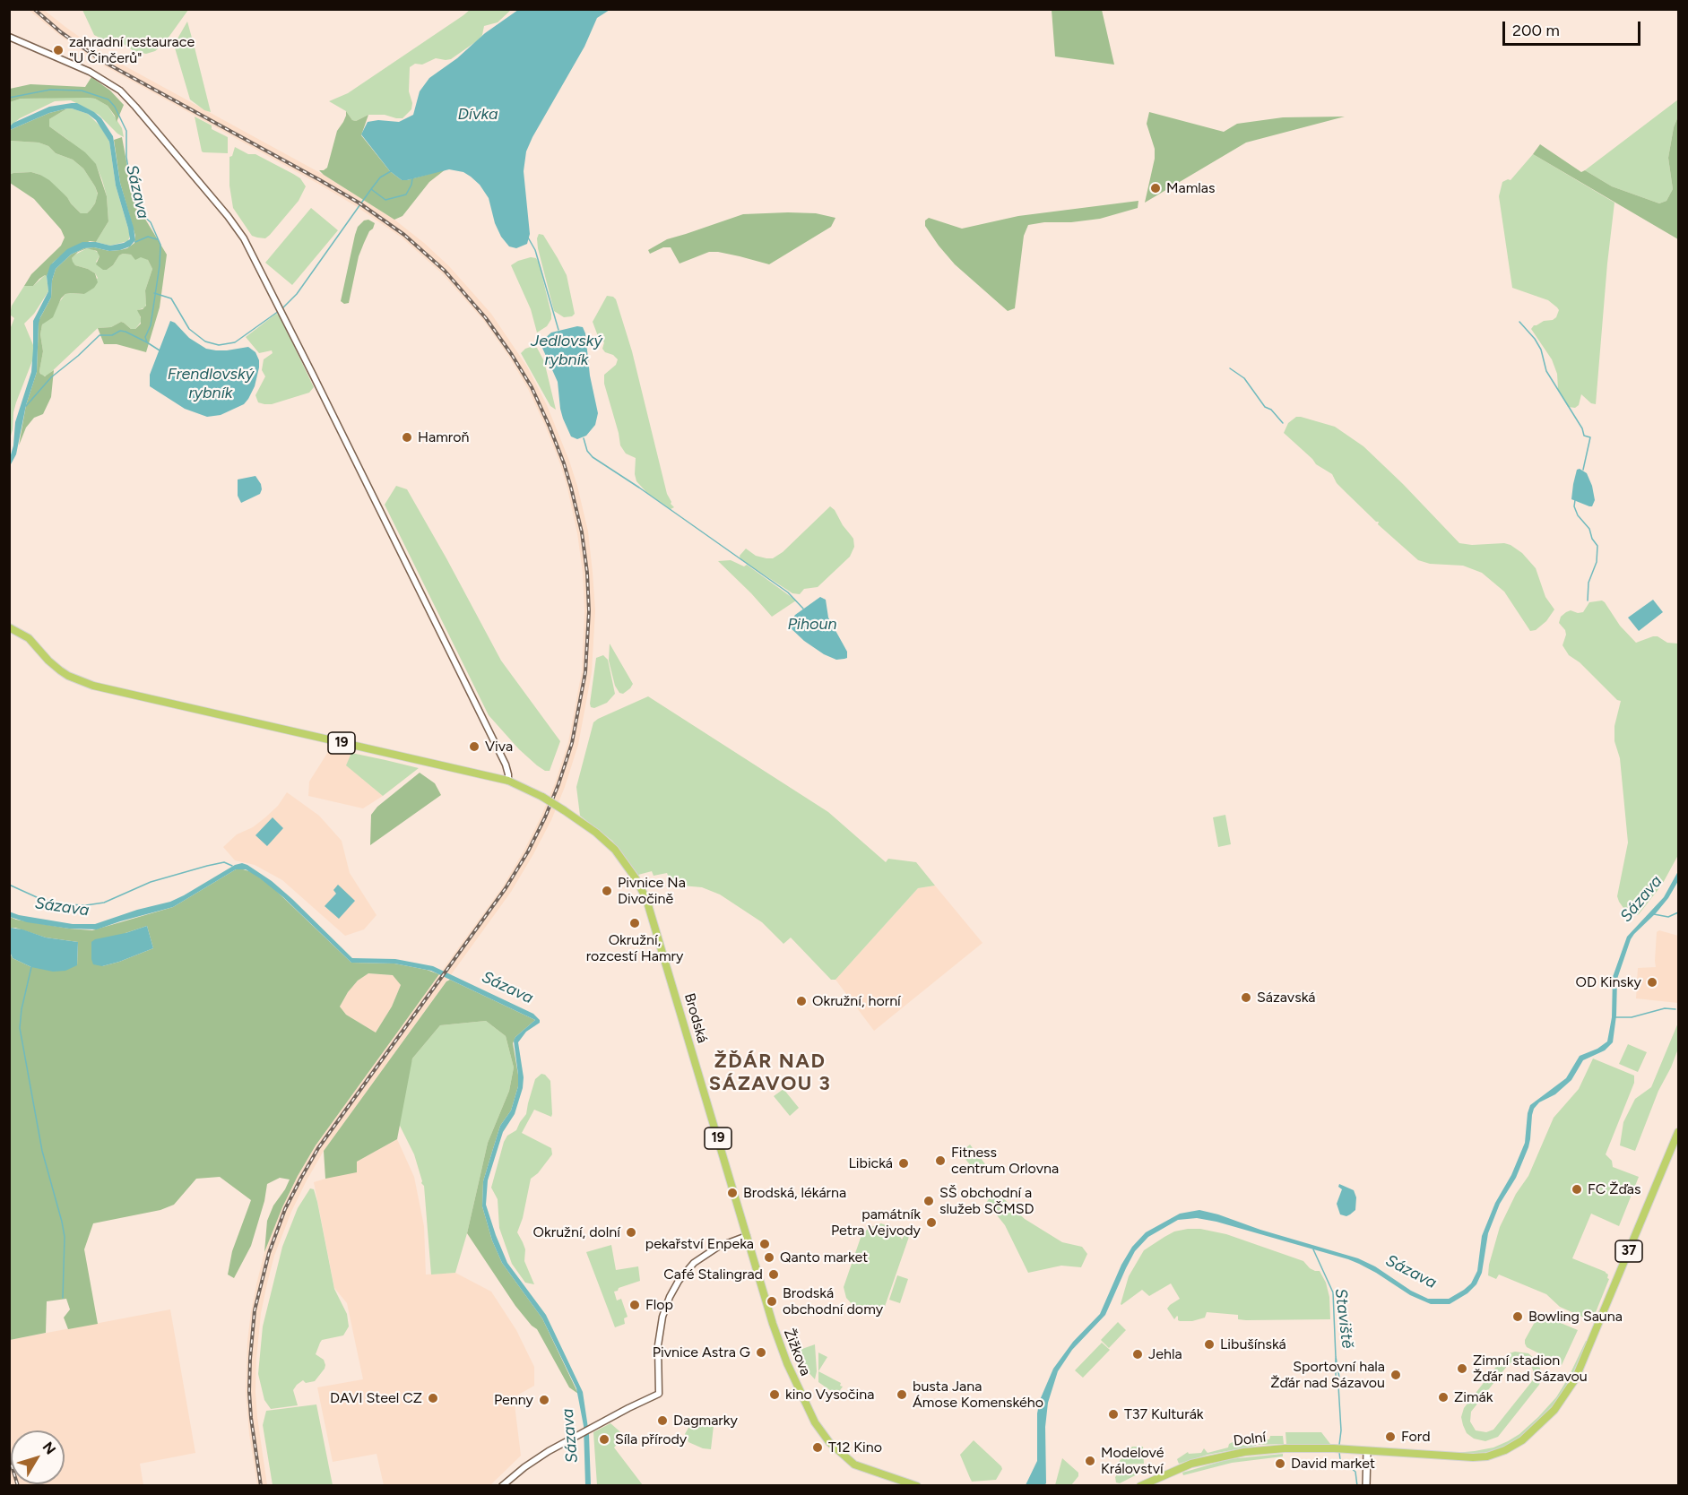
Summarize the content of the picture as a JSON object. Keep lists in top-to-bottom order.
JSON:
{
  "streets": {
    "main road": [
      "19",
      "Brodská",
      "37",
      "Žižkova",
      "Dolní"
    ]
  },
  "crossings": [
    ["19", "Brodská"],
    ["Brodská", "Žižkova"],
    ["37", "Dolní"]
  ],
  "districts": ["ŽĎÁR NAD SÁZAVOU 3"],
  "water": [
    "Dívka",
    "Sázava",
    "Jedlovský rybník",
    "Frendlovský rybník",
    "Pihoun",
    "Staviště"
  ],
  "places": [
    "zahradní restaurace \"U Činčerů\"",
    "Mamlas",
    "Hamroň",
    "Viva",
    "Pivnice Na Divočině",
    "Okružní, rozcestí Hamry",
    "OD Kinsky",
    "Sázavská",
    "Okružní, horní",
    "Fitness centrum Orlovna",
    "Libická",
    "FC Žďas",
    "Brodská, lékárna",
    "SŠ obchodní a služeb SČMSD",
    "památník Petra Vejvody",
    "Okružní, dolní",
    "pekařství Enpeka",
    "Qanto market",
    "Café Stalingrad",
    "Brodská obchodní domy",
    "Flop",
    "Bowling Sauna",
    "Libušínská",
    "Pivnice Astra G",
    "Jehla",
    "Zimní stadion Žďár nad Sázavou",
    "Sportovní hala Žďár nad Sázavou",
    "kino Vysočina",
    "busta Jana Ámose Komenského",
    "Zimák",
    "DAVI Steel CZ",
    "Penny",
    "T37 Kulturák",
    "Dagmarky",
    "Ford",
    "Síla přírody",
    "T12 Kino",
    "Modelové Království",
    "David market"
  ],
  "scale_bar": "200 m",
  "north": "top right"
}
